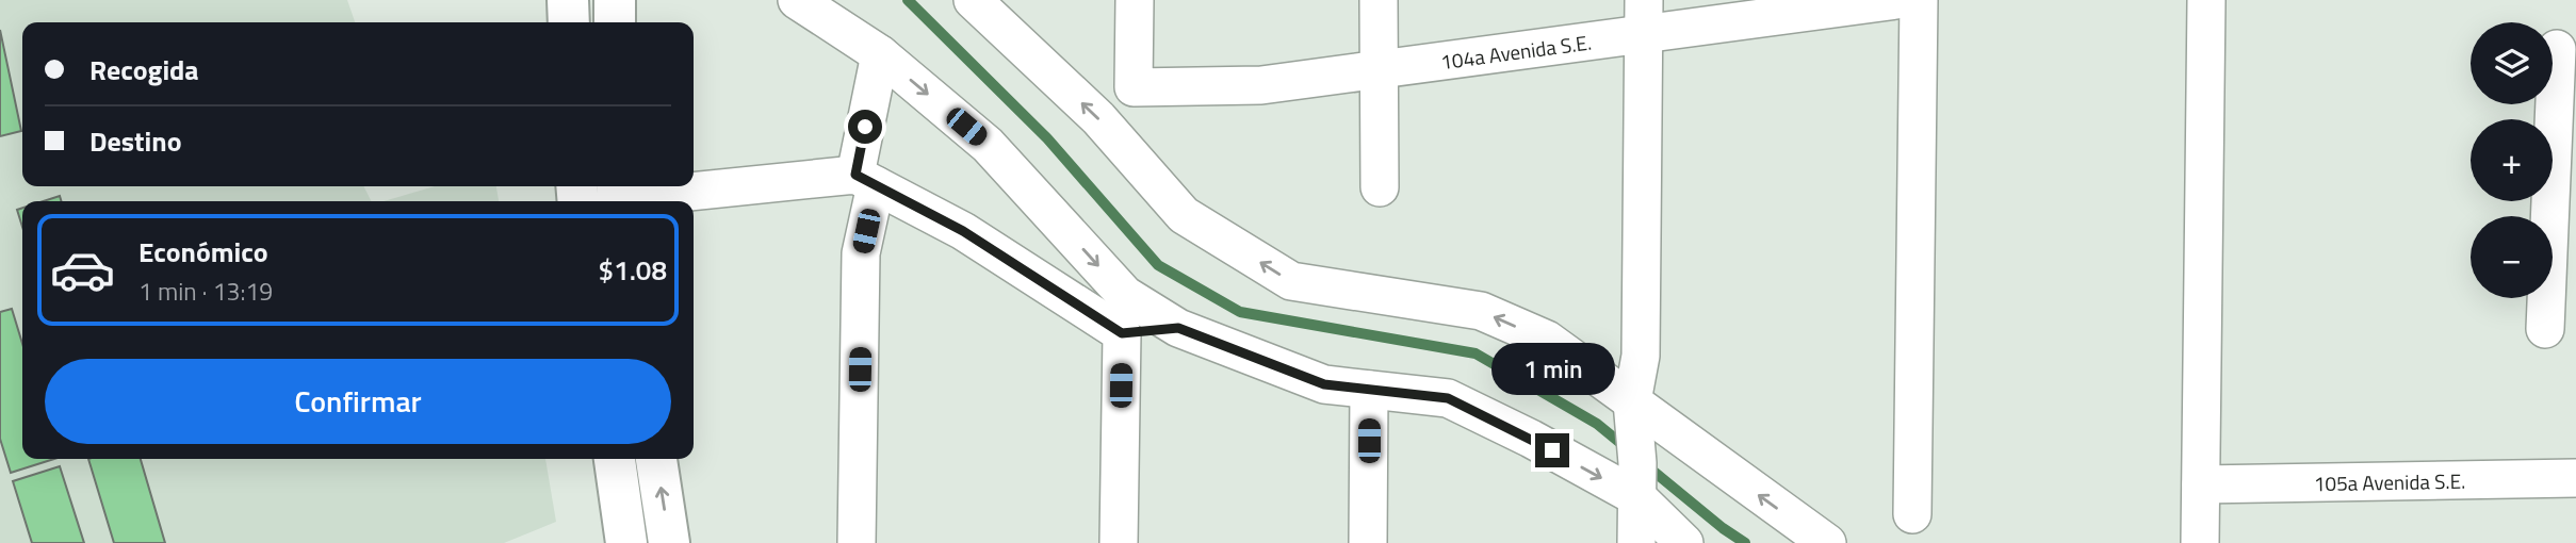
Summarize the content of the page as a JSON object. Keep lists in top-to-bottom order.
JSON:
{
  "streets": {
    "street": ["104a Avenida S.E.", "105a Avenida S.E."]
  },
  "page": {
    "map_buttons": ["+", "−"],
    "banner": ["Recogida", "Destino"],
    "list": [
      {
        "name": "Económico",
        "note": "1 min · 13:19",
        "value": "$1.08"
      }
    ],
    "bubble": "1 min",
    "buttons": "Confirmar"
  }
}
